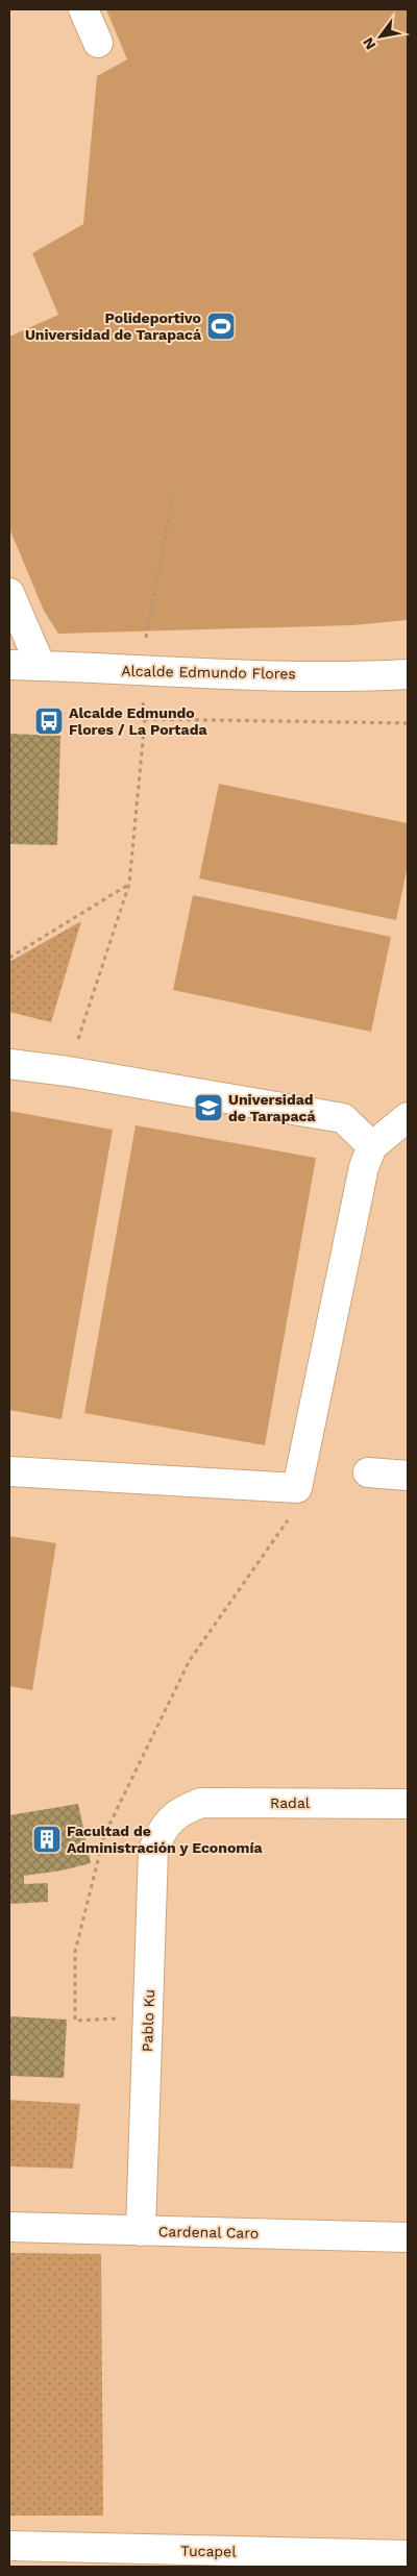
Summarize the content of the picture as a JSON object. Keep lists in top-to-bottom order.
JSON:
{
  "streets": {
    "street": [
      "Alcalde Edmundo Flores",
      "Radal",
      "Pablo Ku",
      "Cardenal Caro",
      "Tucapel"
    ]
  },
  "crossings": [
    ["Radal", "Pablo Ku"],
    ["Pablo Ku", "Cardenal Caro"]
  ],
  "places": {
    "sports": ["Polideportivo Universidad de Tarapacá"],
    "bus stop": ["Alcalde Edmundo Flores / La Portada"],
    "school or university": ["Universidad de Tarapacá"],
    "building": ["Facultad de Administración y Economía"]
  },
  "north": "bottom left"
}
